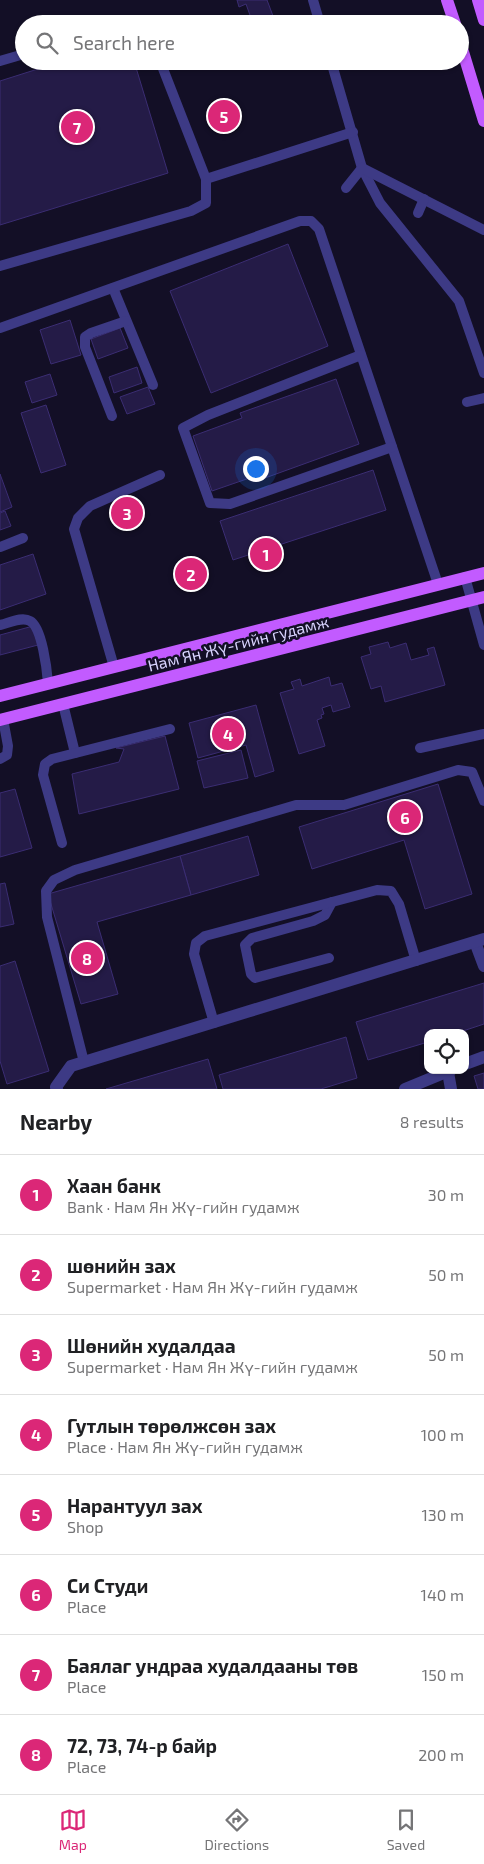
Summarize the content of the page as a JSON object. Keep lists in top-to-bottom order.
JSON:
{
  "streets": {
    "main road": ["Нам Ян Жү-гийн гудамж"]
  },
  "page": {
    "search": "Search here",
    "pins": [
      "5",
      "7",
      "3",
      "1",
      "2",
      "4",
      "6",
      "8"
    ],
    "heading": ["Nearby", "8 results"],
    "list": [
      {
        "mark": "1",
        "name": "Хаан банк",
        "note": "Bank · Нам Ян Жү-гийн гудамж",
        "value": "30 m"
      },
      {
        "mark": "2",
        "name": "шөнийн зах",
        "note": "Supermarket · Нам Ян Жү-гийн гудамж",
        "value": "50 m"
      },
      {
        "mark": "3",
        "name": "Шөнийн худалдаа",
        "note": "Supermarket · Нам Ян Жү-гийн гудамж",
        "value": "50 m"
      },
      {
        "mark": "4",
        "name": "Гутлын төрөлжсөн зах",
        "note": "Place · Нам Ян Жү-гийн гудамж",
        "value": "100 m"
      },
      {
        "mark": "5",
        "name": "Нарантуул зах",
        "note": "Shop",
        "value": "130 m"
      },
      {
        "mark": "6",
        "name": "Си Студи",
        "note": "Place",
        "value": "140 m"
      },
      {
        "mark": "7",
        "name": "Баялаг ундраа худалдааны төв",
        "note": "Place",
        "value": "150 m"
      },
      {
        "mark": "8",
        "name": "72, 73, 74-р байр",
        "note": "Place",
        "value": "200 m"
      }
    ],
    "nav": ["Map", "Directions", "Saved"]
  }
}
